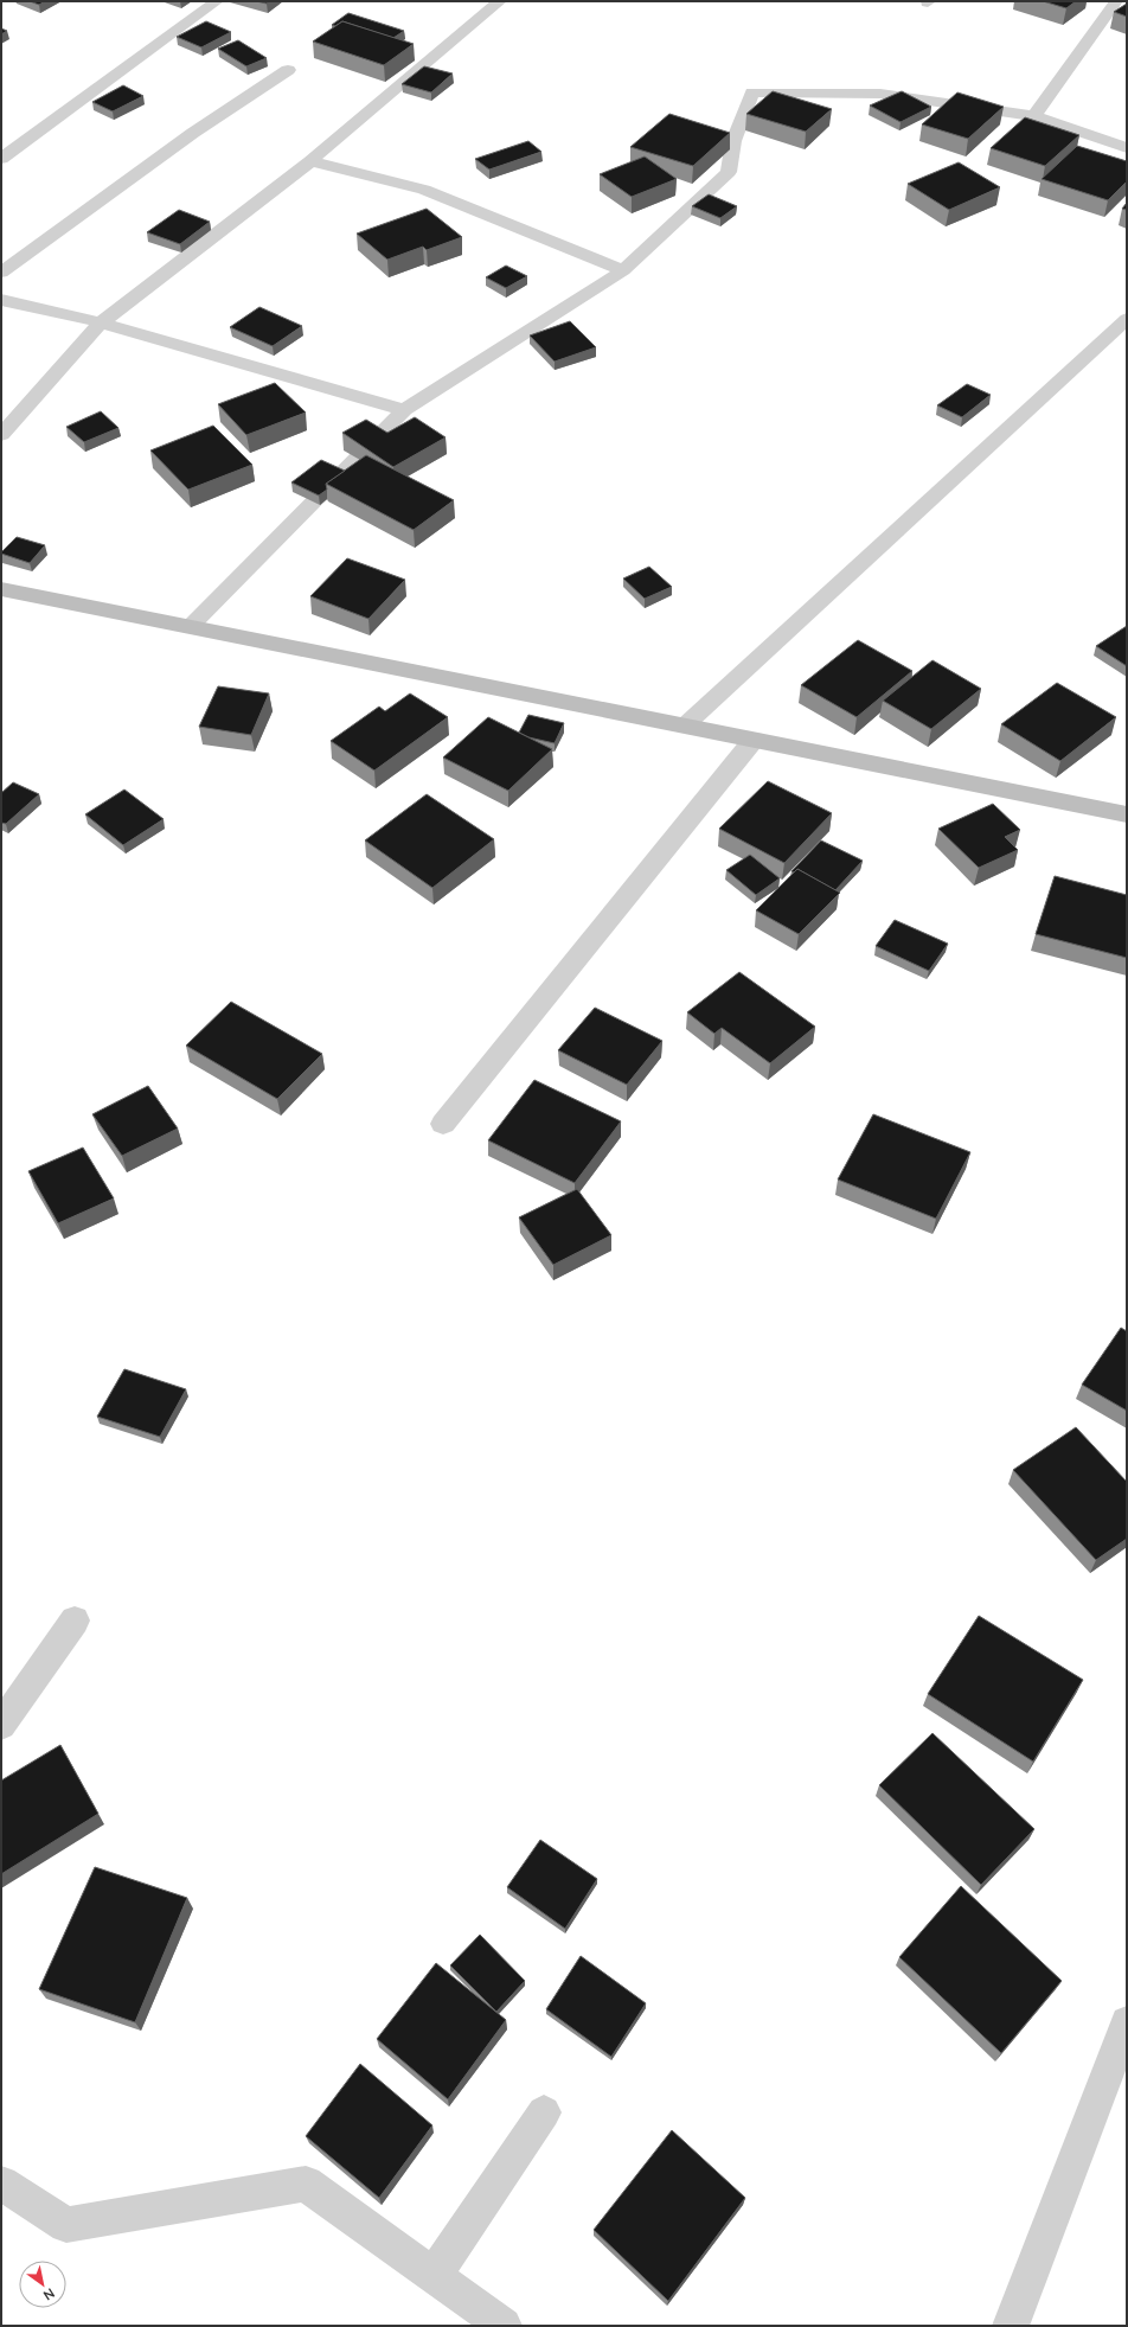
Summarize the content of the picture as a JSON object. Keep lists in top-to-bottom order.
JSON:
{
  "north": "bottom right"
}
